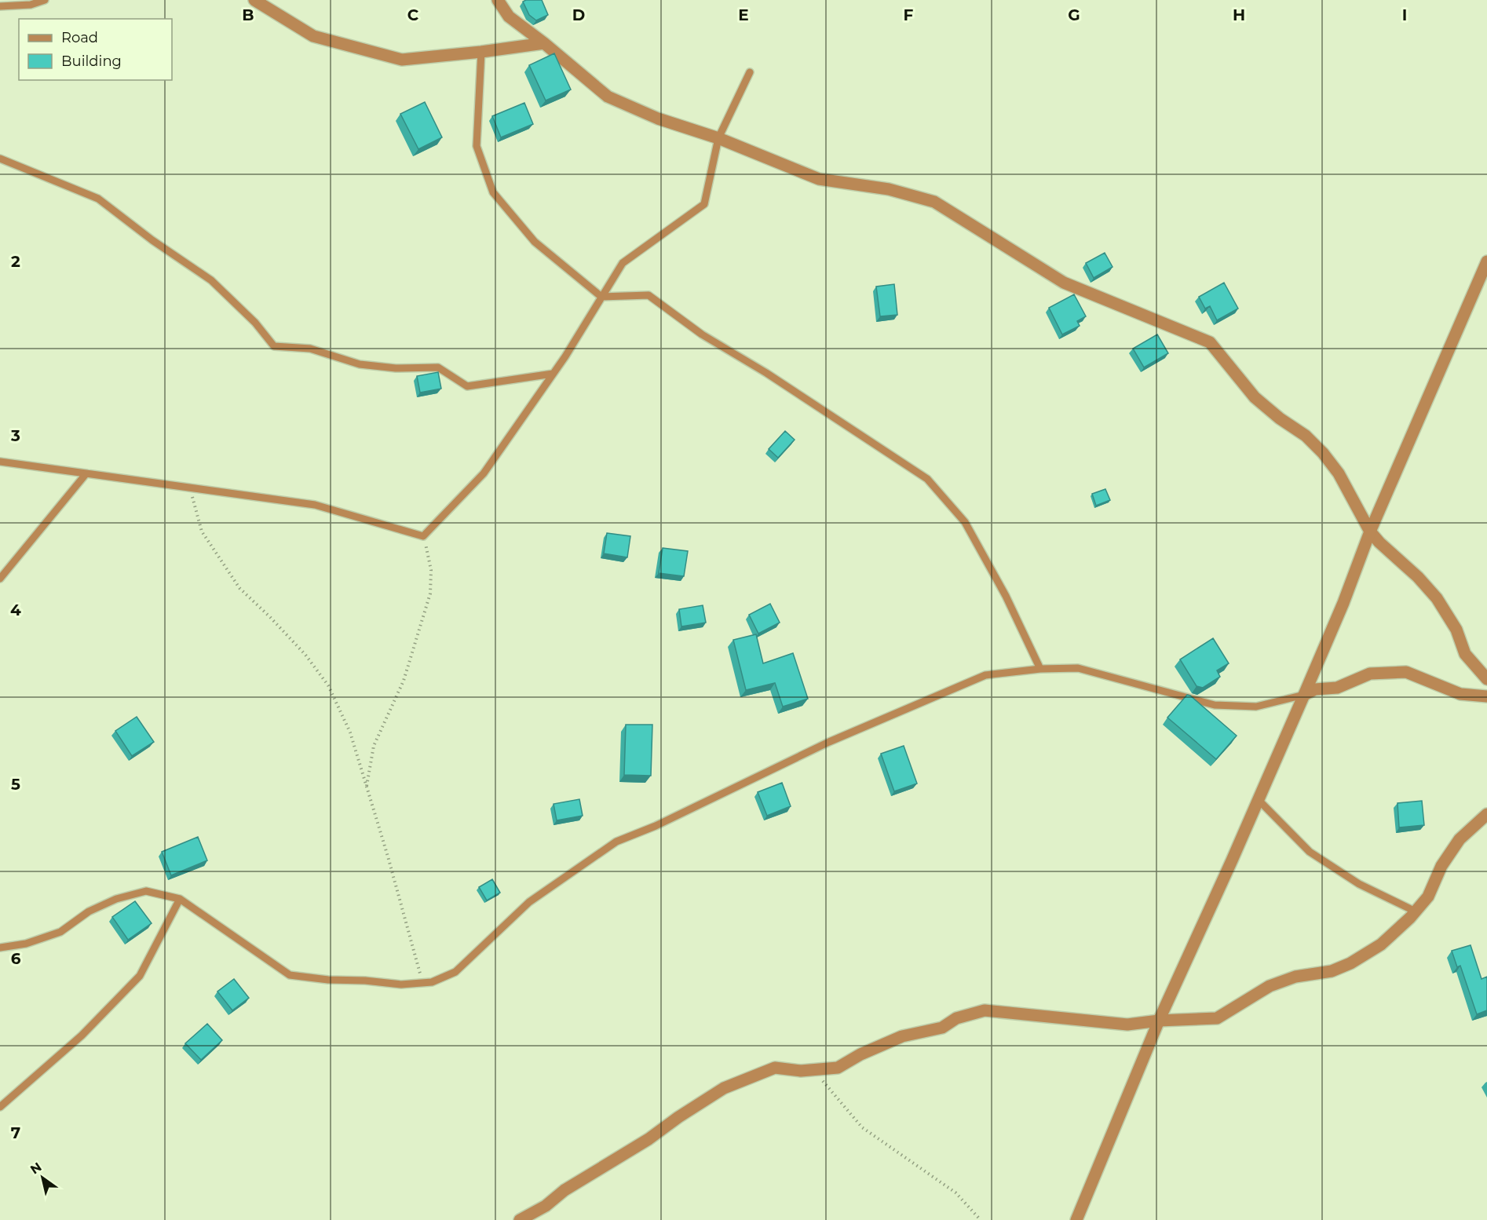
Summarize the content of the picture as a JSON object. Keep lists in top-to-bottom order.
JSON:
{
  "legend": ["Road", "Building"],
  "north": "top left",
  "grid": {
    "columns": [
      "B",
      "C",
      "D",
      "E",
      "F",
      "G",
      "H",
      "I"
    ],
    "rows": [
      "2",
      "3",
      "4",
      "5",
      "6",
      "7"
    ]
  }
}
